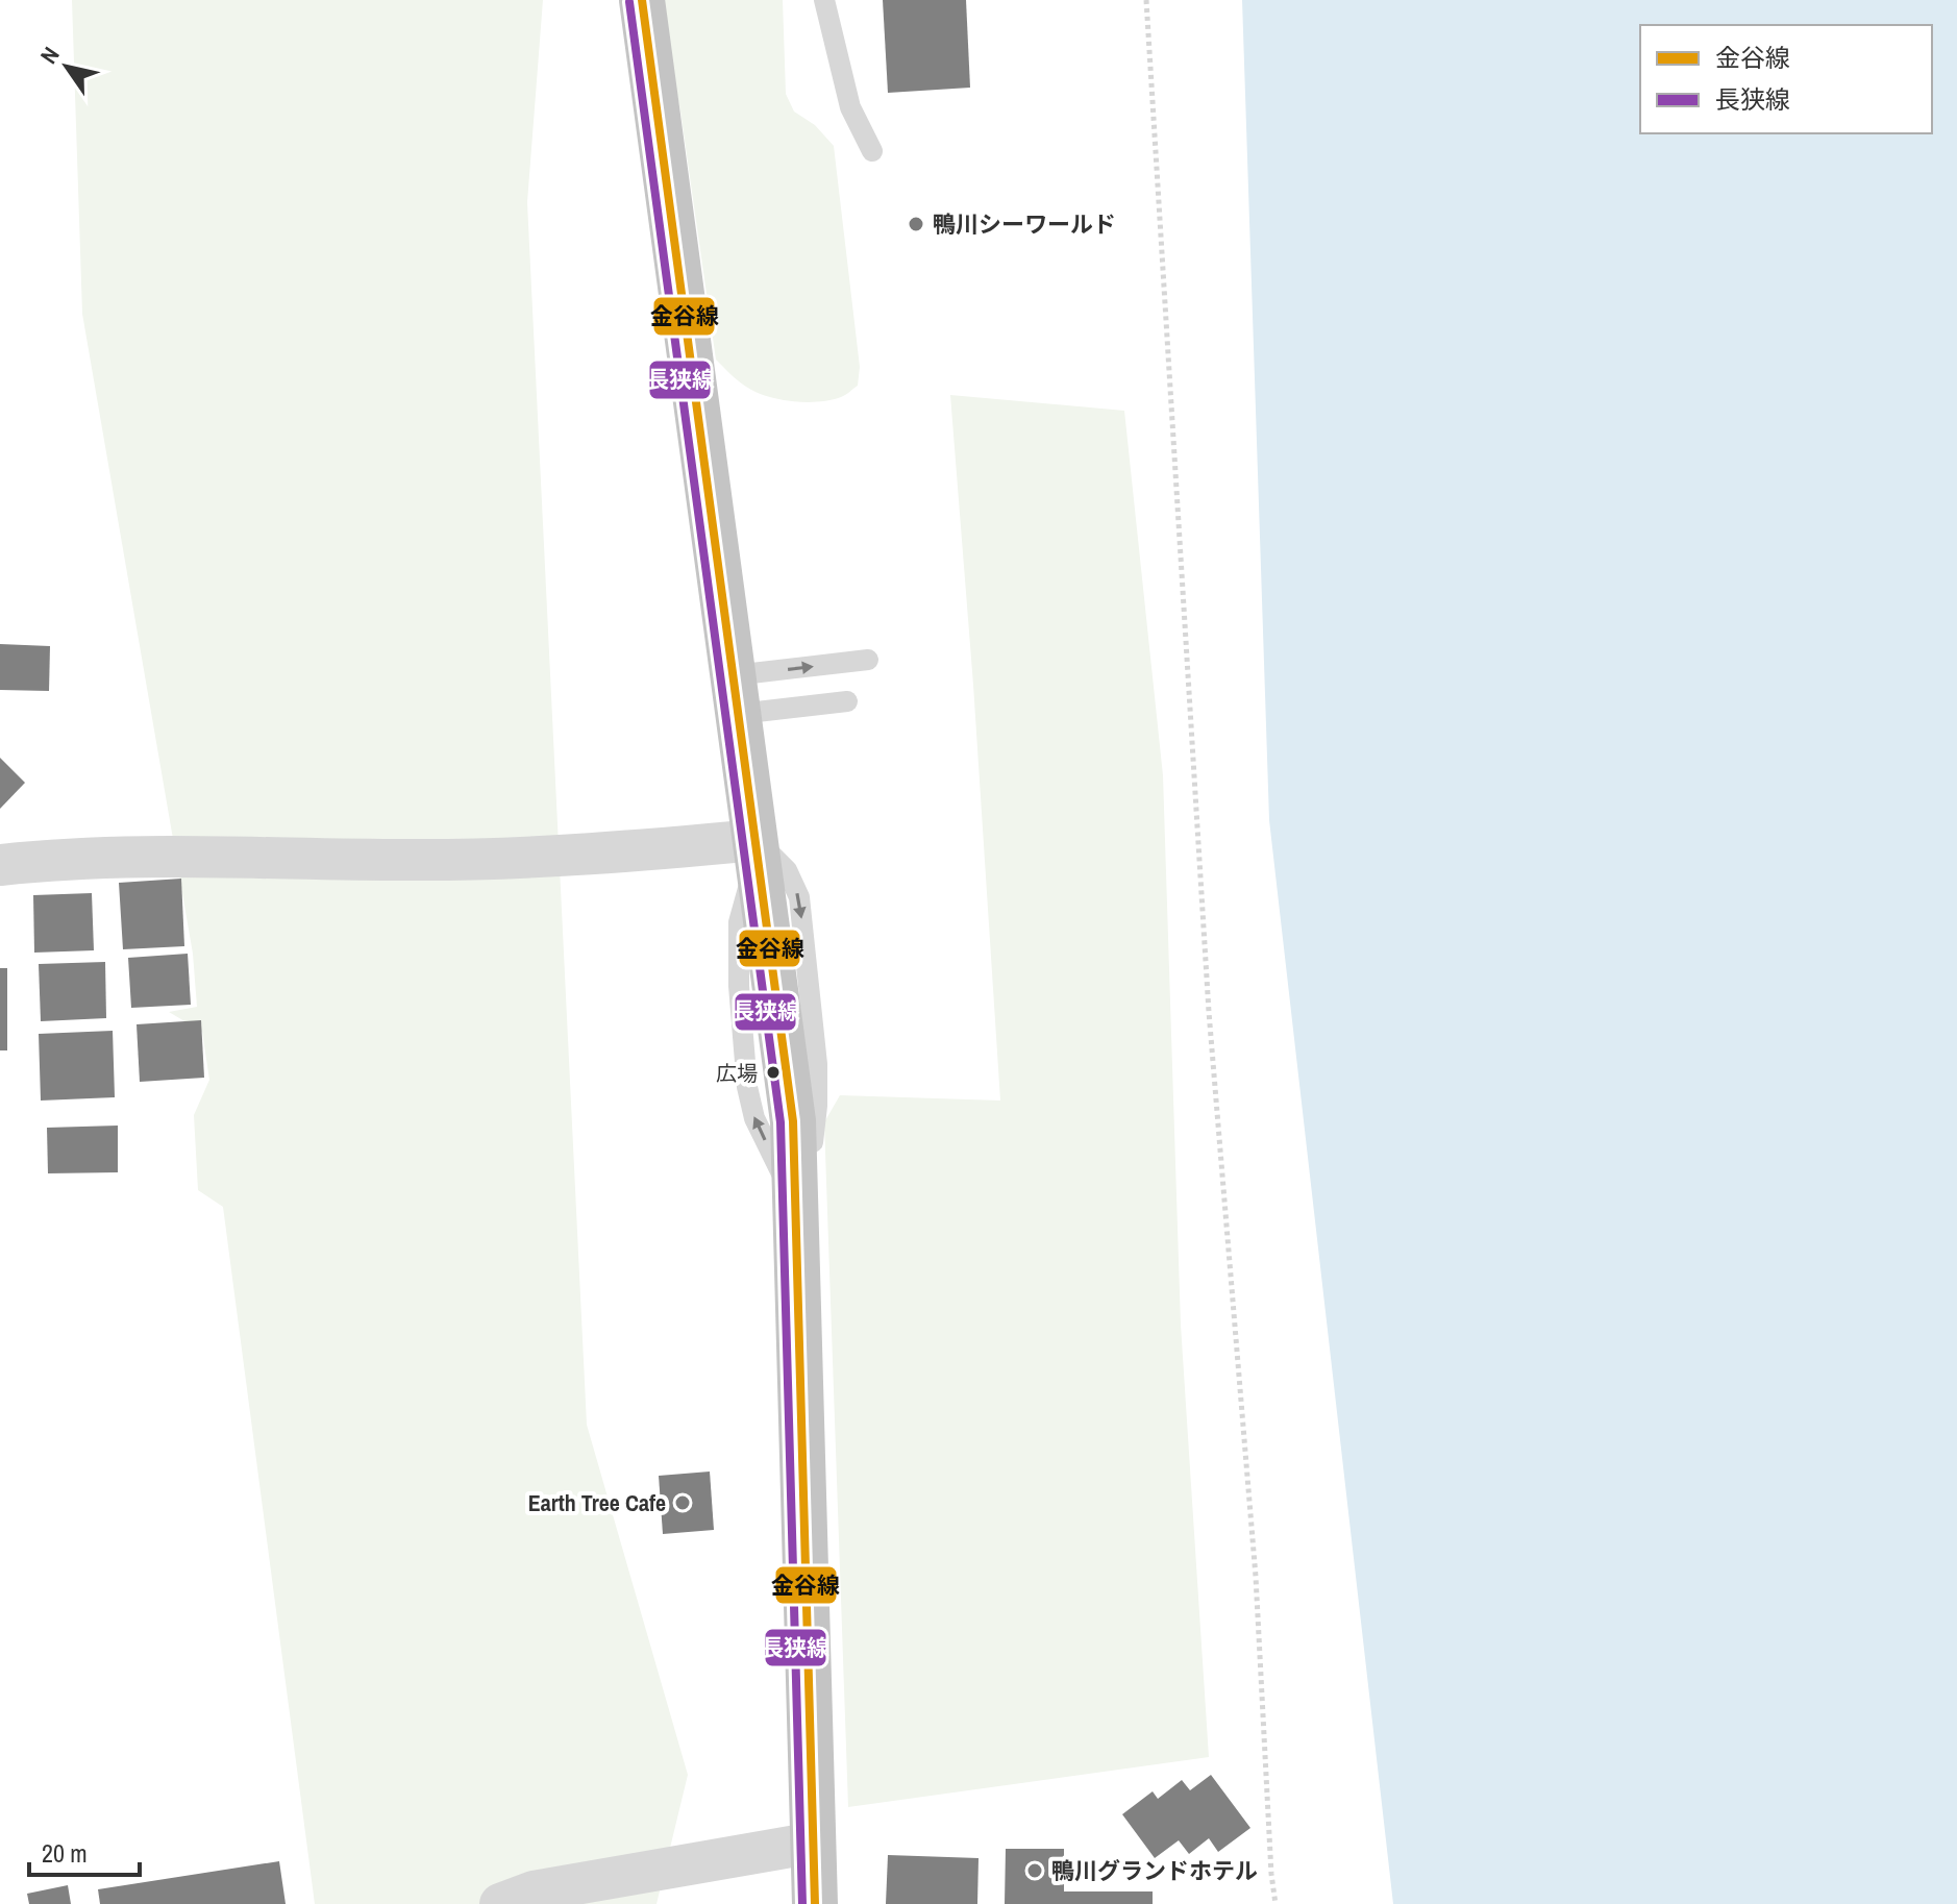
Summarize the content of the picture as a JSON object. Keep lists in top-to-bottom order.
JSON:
{
  "places": [
    "鴨川シーワールド",
    "広場",
    "Earth Tree Cafe",
    "鴨川グランドホテル"
  ],
  "lines": ["transit line 金谷線", "transit line 長狭線"],
  "legend": ["金谷線", "長狭線"],
  "scale_bar": "20 m",
  "north": "top left"
}
